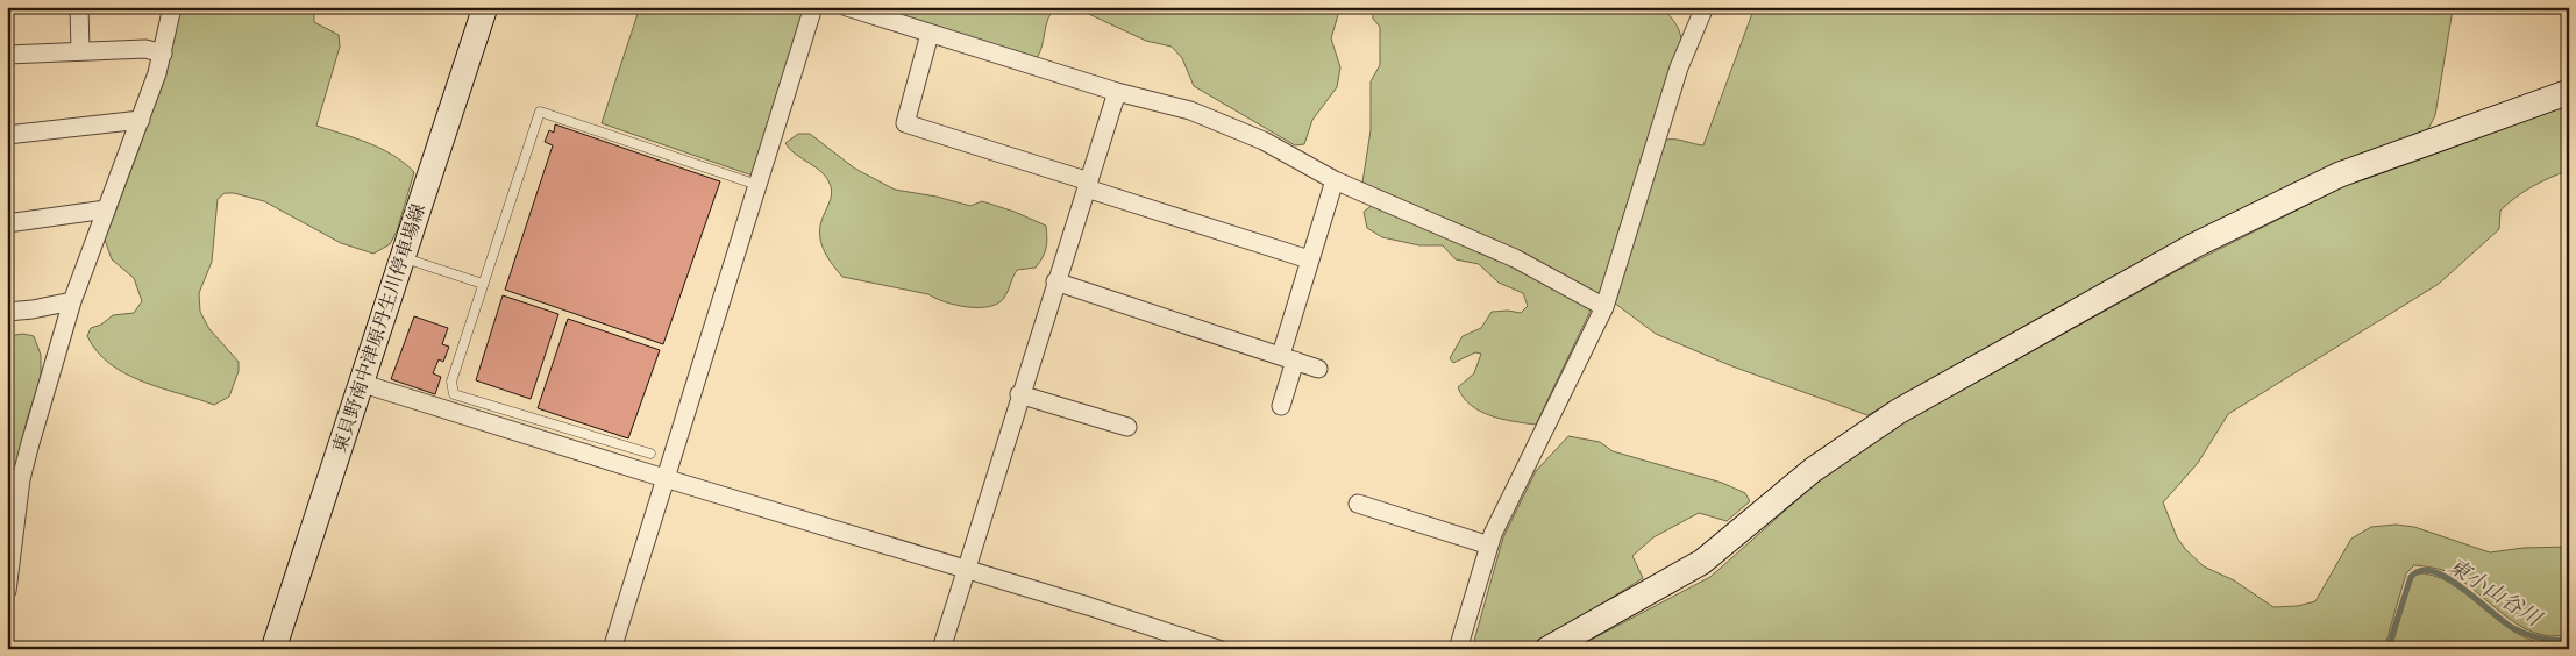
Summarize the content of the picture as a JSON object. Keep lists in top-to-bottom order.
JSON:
{
  "streets": {
    "street": ["東貝野南中津原丹生川停車場線"]
  },
  "water": ["東小山谷川"]
}
